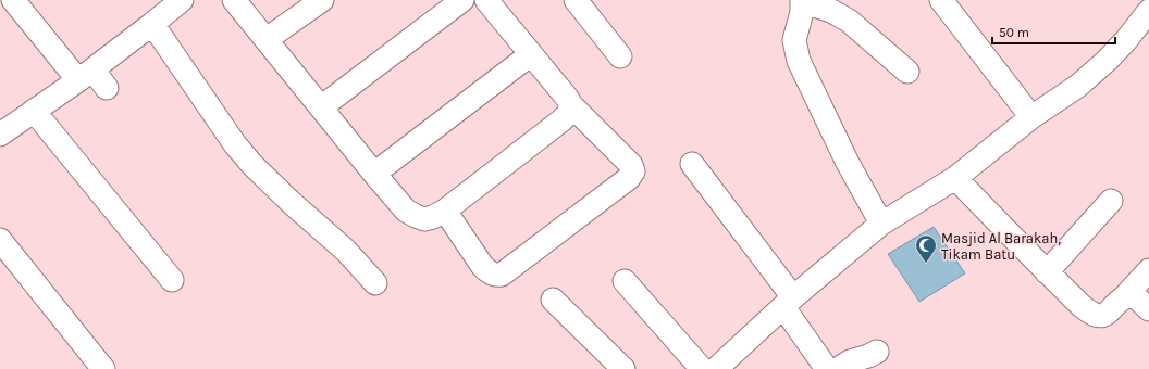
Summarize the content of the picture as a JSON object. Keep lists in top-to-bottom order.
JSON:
{
  "places": {
    "mosque": ["Masjid Al Barakah, Tikam Batu"]
  },
  "scale_bar": "50 m"
}
